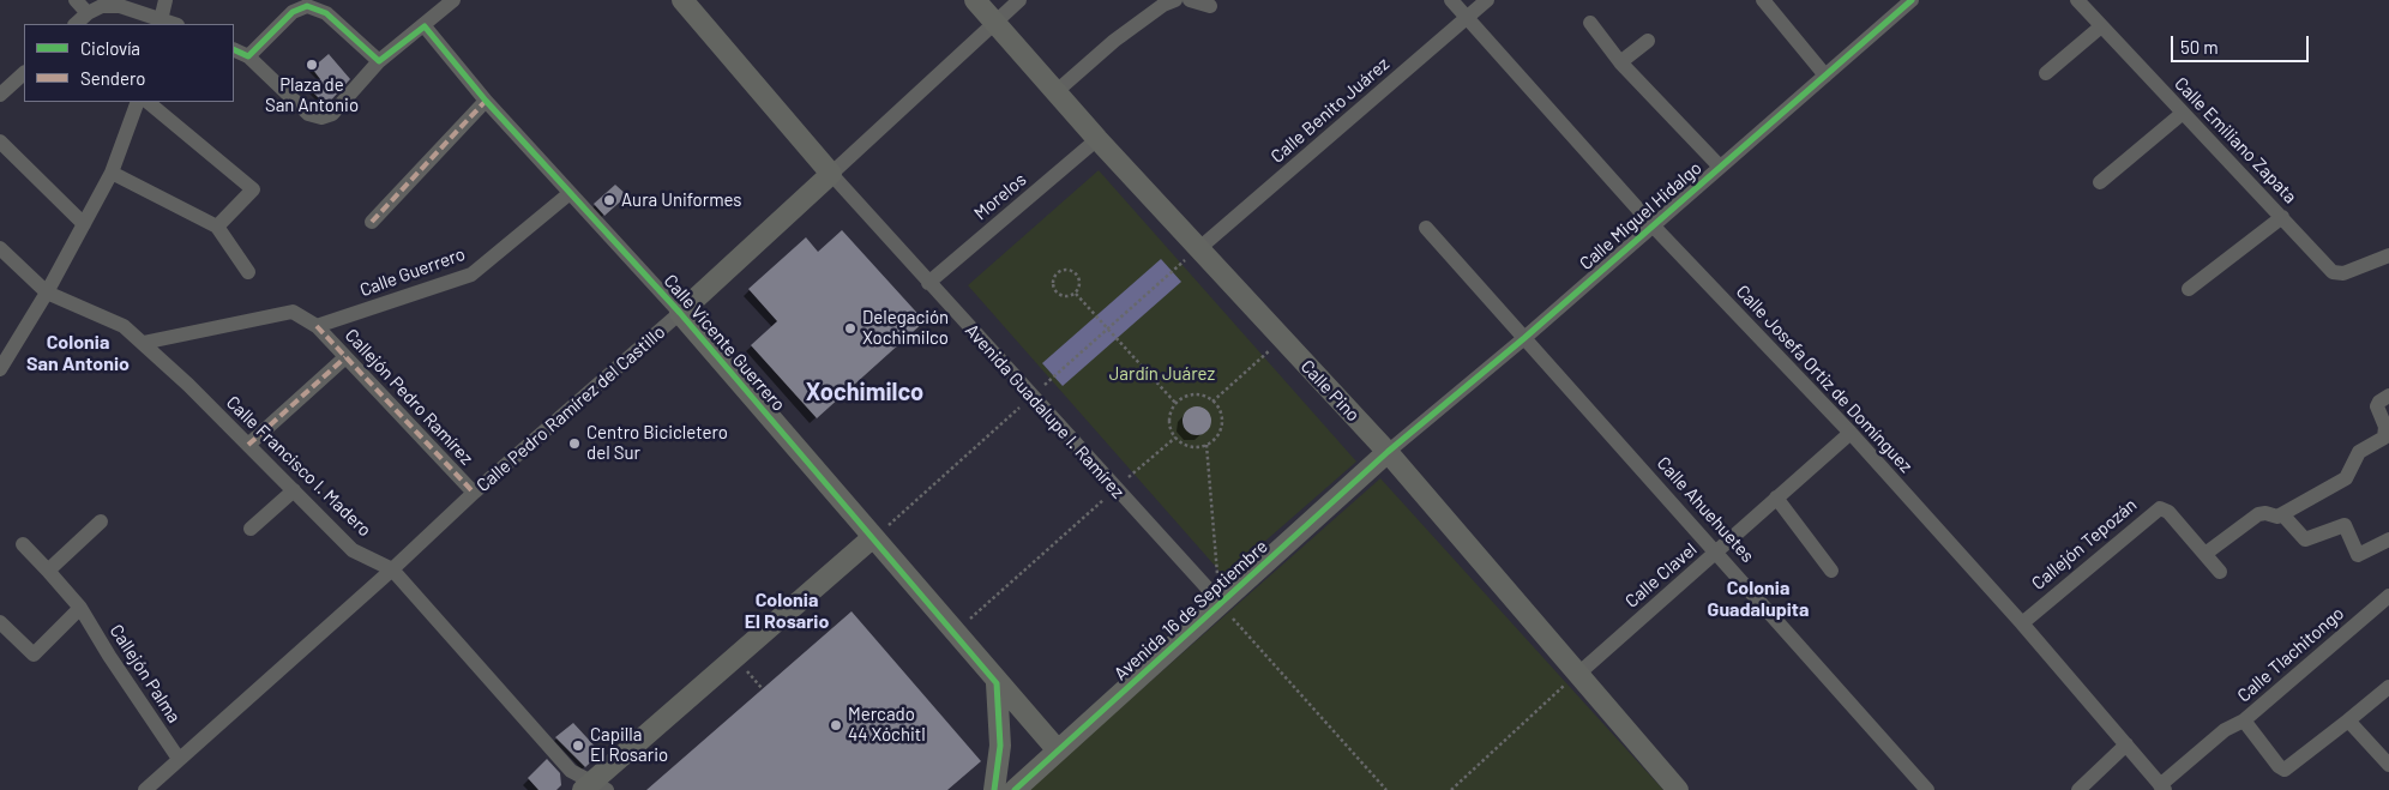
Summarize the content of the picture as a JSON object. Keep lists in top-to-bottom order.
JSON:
{
  "streets": {
    "street": [
      "Calle Benito Juárez",
      "Calle Emiliano Zapata",
      "Morelos",
      "Calle Miguel Hidalgo",
      "Calle Guerrero",
      "Calle Vicente Guerrero",
      "Calle Josefa Ortiz de Domínguez",
      "Calle Pino",
      "Callejón Pedro Ramírez",
      "Calle Pedro Ramírez del Castillo",
      "Avenida Guadalupe I. Ramírez",
      "Calle Francisco I. Madero",
      "Calle Ahuehuetes",
      "Callejón Tepozán",
      "Calle Clavel",
      "Avenida 16 de Septiembre",
      "Calle Tlachitongo",
      "Callejón Palma"
    ]
  },
  "crossings": [
    ["Calle Benito Juárez", "Calle Josefa Ortiz de Domínguez"],
    ["Calle Benito Juárez", "Calle Pino"],
    ["Morelos", "Calle Pino"],
    ["Morelos", "Avenida Guadalupe I. Ramírez"],
    ["Calle Miguel Hidalgo", "Calle Josefa Ortiz de Domínguez"],
    ["Calle Miguel Hidalgo", "Calle Pino"],
    ["Calle Miguel Hidalgo", "Calle Ahuehuetes"],
    ["Calle Miguel Hidalgo", "Avenida 16 de Septiembre"],
    ["Calle Guerrero", "Calle Vicente Guerrero"],
    ["Calle Guerrero", "Callejón Pedro Ramírez"],
    ["Calle Vicente Guerrero", "Calle Pedro Ramírez del Castillo"],
    ["Calle Vicente Guerrero", "Avenida 16 de Septiembre"],
    ["Calle Josefa Ortiz de Domínguez", "Callejón Tepozán"],
    ["Calle Josefa Ortiz de Domínguez", "Calle Clavel"],
    ["Calle Josefa Ortiz de Domínguez", "Calle Tlachitongo"],
    ["Calle Pino", "Calle Pedro Ramírez del Castillo"],
    ["Calle Pino", "Calle Clavel"],
    ["Calle Pino", "Avenida 16 de Septiembre"],
    ["Callejón Pedro Ramírez", "Calle Pedro Ramírez del Castillo"],
    ["Callejón Pedro Ramírez", "Calle Francisco I. Madero"],
    ["Calle Pedro Ramírez del Castillo", "Avenida Guadalupe I. Ramírez"],
    ["Calle Pedro Ramírez del Castillo", "Calle Francisco I. Madero"],
    ["Calle Pedro Ramírez del Castillo", "Callejón Palma"],
    ["Avenida Guadalupe I. Ramírez", "Avenida 16 de Septiembre"],
    ["Calle Ahuehuetes", "Calle Clavel"]
  ],
  "districts": [
    "Colonia San Antonio",
    "Xochimilco",
    "Colonia Guadalupita",
    "Colonia El Rosario"
  ],
  "parks": ["Jardín Juárez"],
  "places": [
    "Plaza de San Antonio",
    "Aura Uniformes",
    "Delegación Xochimilco",
    "Centro Bicicletero del Sur",
    "Mercado 44 Xóchitl",
    "Capilla El Rosario"
  ],
  "legend": ["Ciclovía", "Sendero"],
  "scale_bar": "50 m"
}
